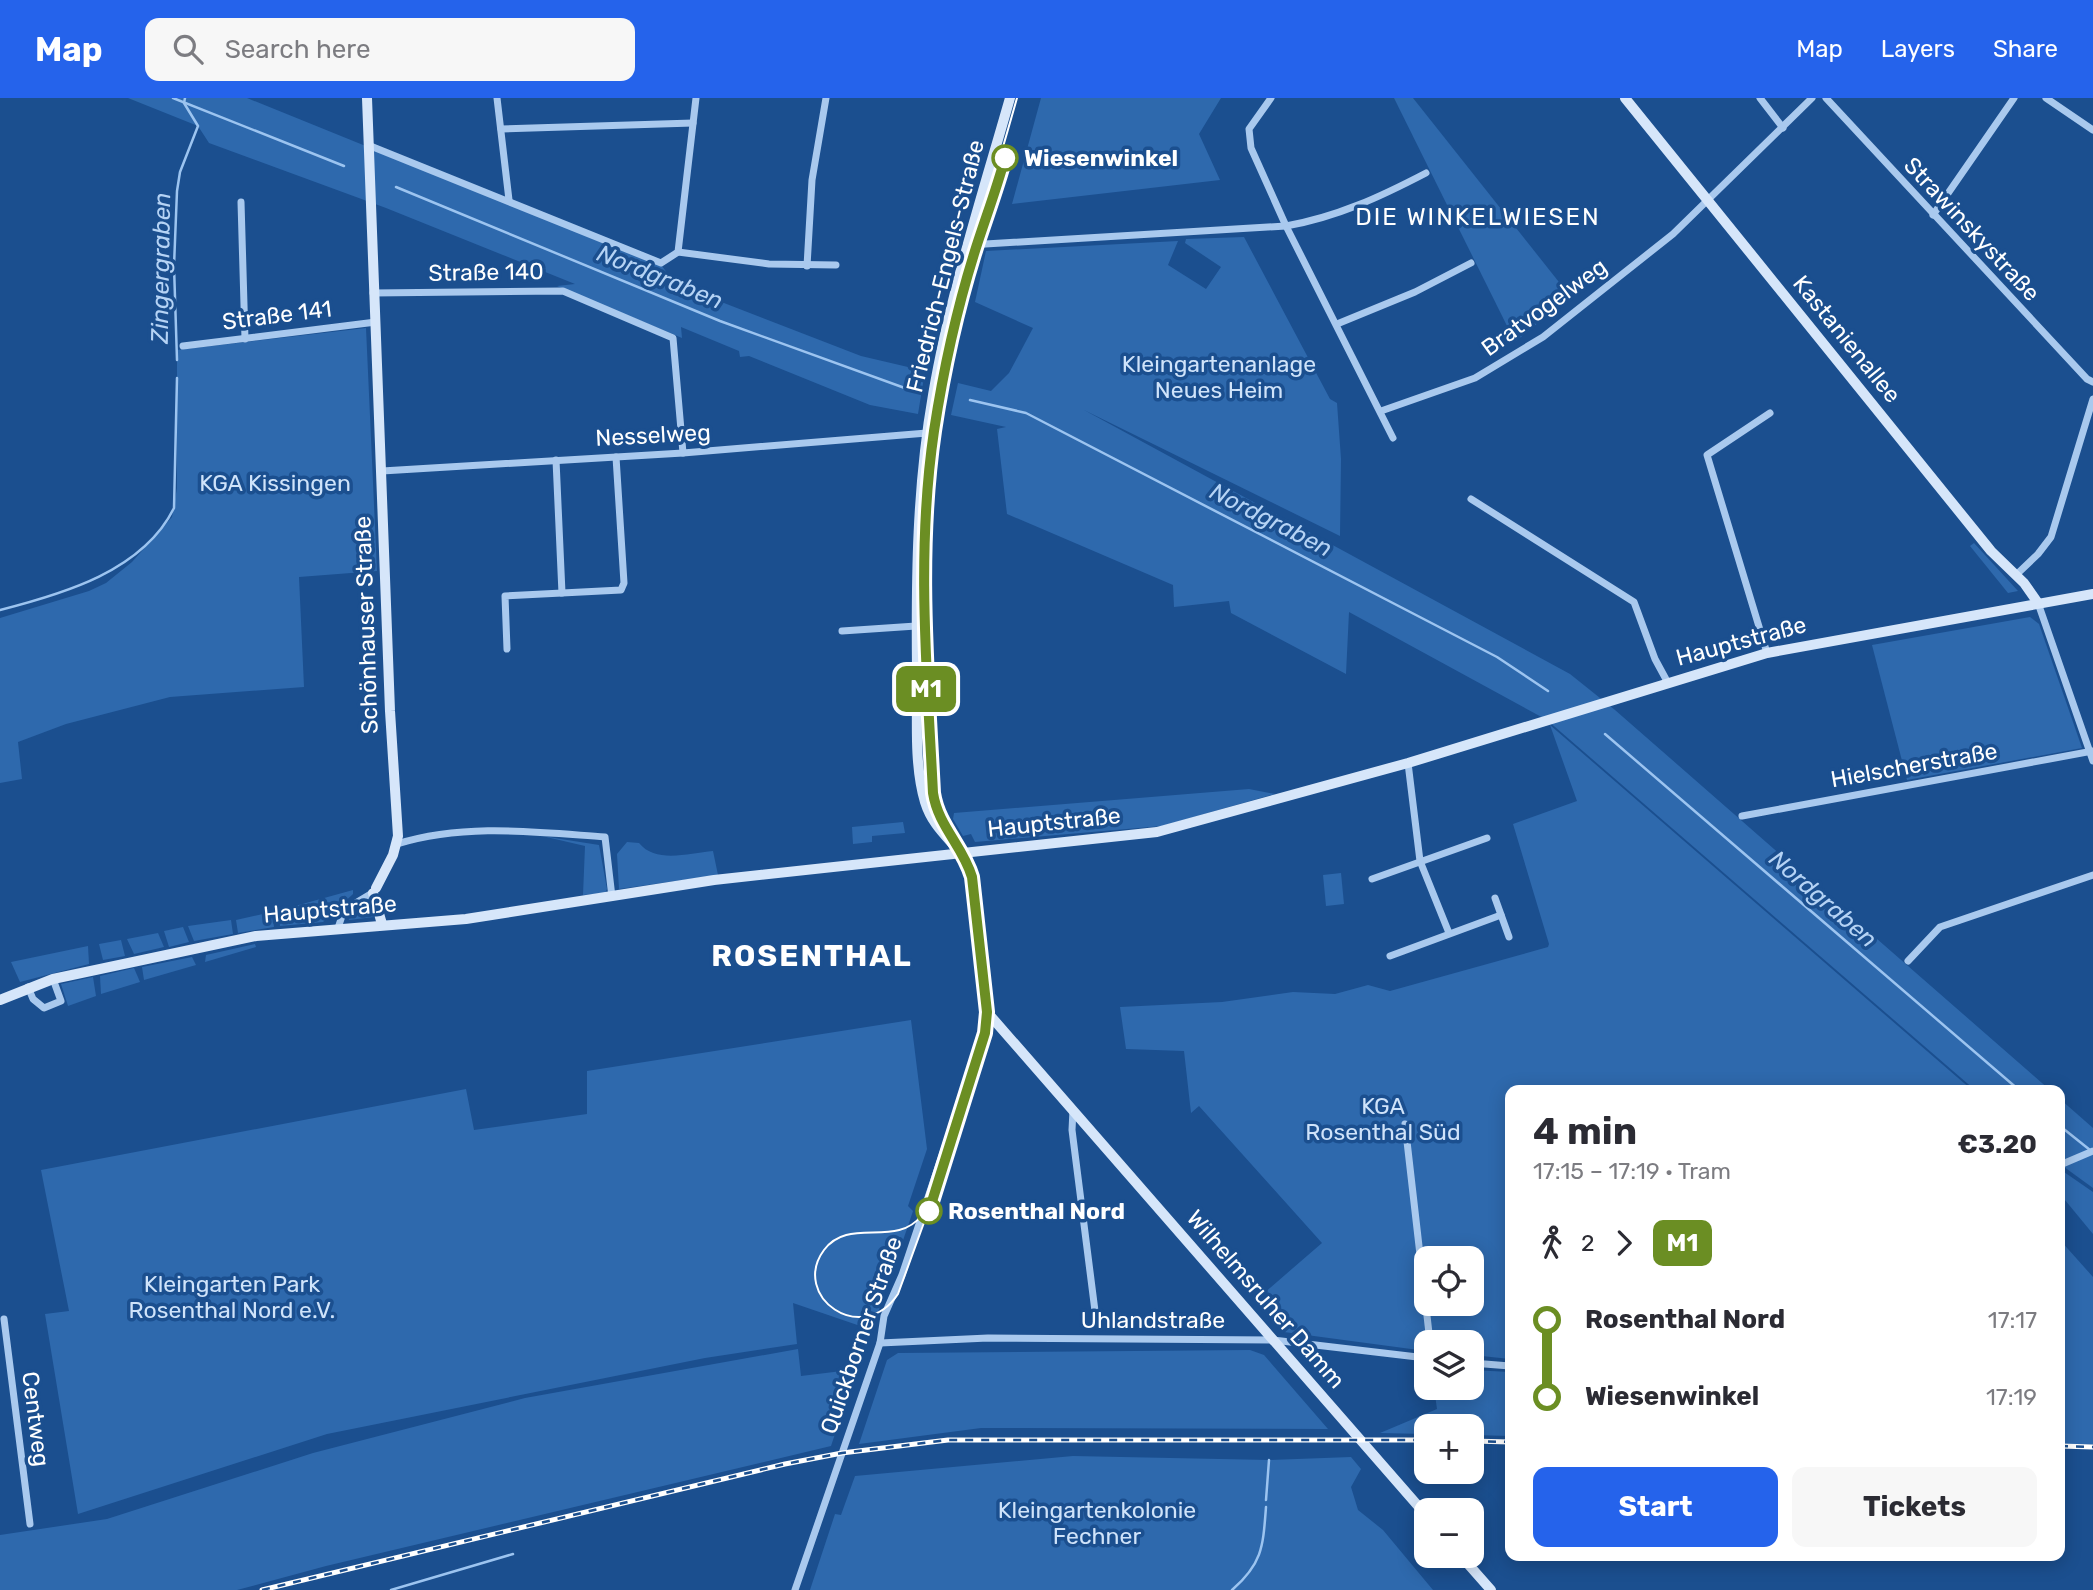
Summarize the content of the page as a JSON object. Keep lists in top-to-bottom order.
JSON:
{
  "streets": {
    "main road": [
      "Friedrich-Engels-Straße",
      "Kastanienallee",
      "Schönhauser Straße",
      "Hauptstraße",
      "Wilhelmsruher Damm"
    ],
    "street": [
      "Strawinskystraße",
      "Straße 140",
      "Bratvogelweg",
      "Straße 141",
      "Nesselweg",
      "Hielscherstraße",
      "Uhlandstraße",
      "Quickborner Straße",
      "Centweg"
    ]
  },
  "crossings": [
    ["Friedrich-Engels-Straße", "Nesselweg"],
    ["Friedrich-Engels-Straße", "Hauptstraße"],
    ["Straße 140", "Nesselweg"],
    ["Straße 140", "Schönhauser Straße"],
    ["Bratvogelweg", "Kastanienallee"],
    ["Straße 141", "Schönhauser Straße"],
    ["Kastanienallee", "Hauptstraße"],
    ["Nesselweg", "Schönhauser Straße"],
    ["Wilhelmsruher Damm", "Uhlandstraße"],
    ["Wilhelmsruher Damm", "Quickborner Straße"],
    ["Uhlandstraße", "Quickborner Straße"]
  ],
  "districts": ["DIE WINKELWIESEN", "ROSENTHAL"],
  "water": ["Zingergraben", "Nordgraben"],
  "parks": [
    "Kleingartenanlage Neues Heim",
    "KGA Kissingen",
    "KGA Rosenthal Süd",
    "Kleingarten Park Rosenthal Nord e.V.",
    "Kleingartenkolonie Fechner"
  ],
  "places": ["Wiesenwinkel", "Rosenthal Nord"],
  "lines": ["tram line M1"],
  "page": {
    "header": "Map",
    "search": "Search here",
    "nav": ["Map", "Layers", "Share"],
    "on_map": "M1",
    "heading": ["4 min", "17:15 – 17:19 · Tram", "€3.20"],
    "legs": ["2", "M1"],
    "map_buttons": ["+", "−"],
    "list": [
      {
        "name": "Rosenthal Nord",
        "value": "17:17"
      },
      {
        "name": "Wiesenwinkel",
        "value": "17:19"
      }
    ],
    "buttons": ["Start", "Tickets"]
  }
}
